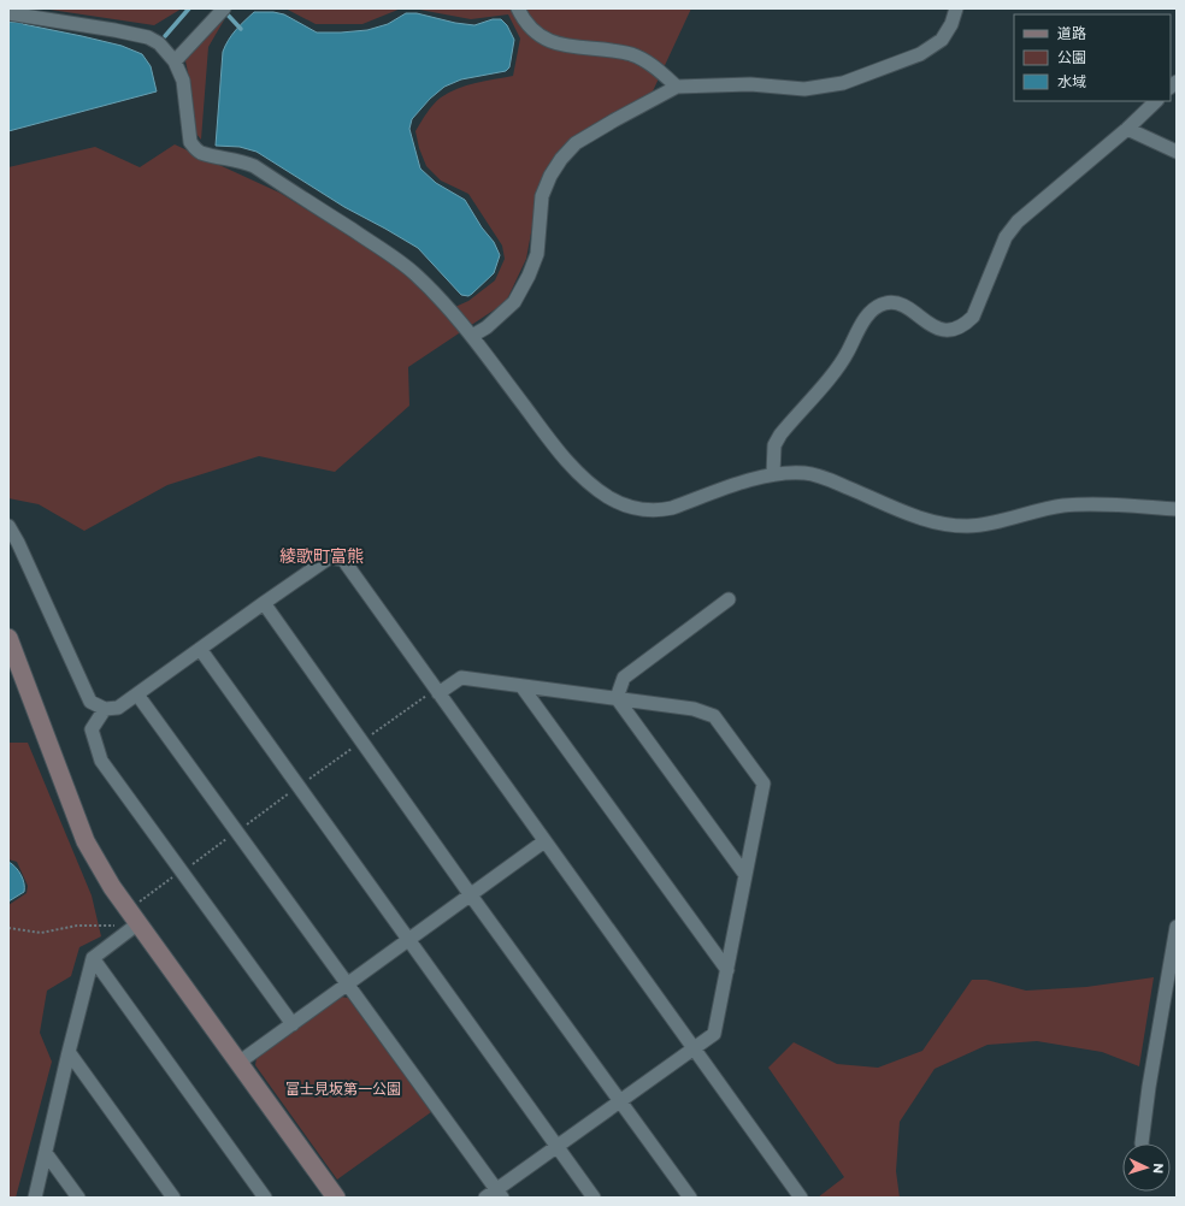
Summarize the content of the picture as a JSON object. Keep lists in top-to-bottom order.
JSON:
{
  "districts": ["綾歌町富熊"],
  "parks": ["富士見坂第一公園"],
  "legend": ["道路", "公園", "水域"],
  "north": "right"
}
